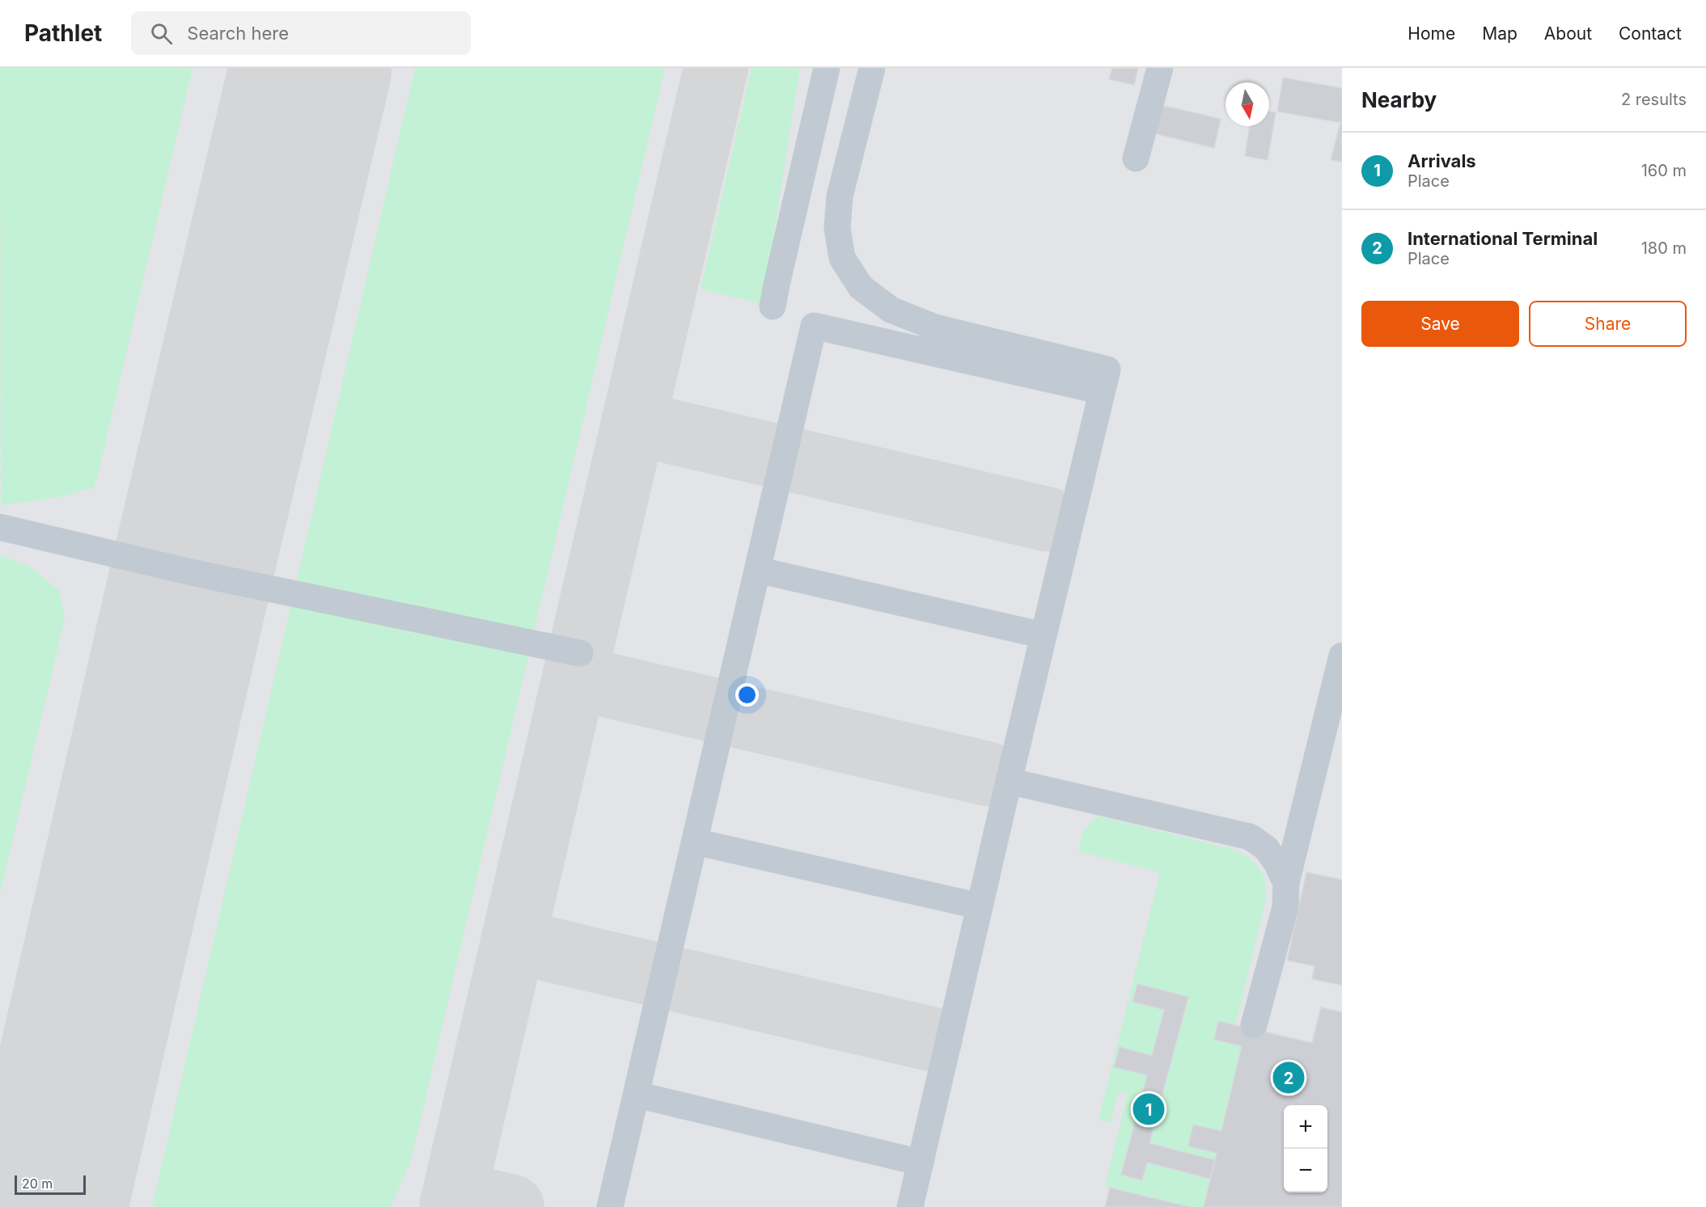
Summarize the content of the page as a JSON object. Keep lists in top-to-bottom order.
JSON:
{
  "scale_bar": "20 m",
  "north": "bottom",
  "page": {
    "header": "Pathlet",
    "search": "Search here",
    "nav": [
      "Home",
      "Map",
      "About",
      "Contact"
    ],
    "heading": ["Nearby", "2 results"],
    "list": [
      {
        "mark": "1",
        "name": "Arrivals",
        "note": "Place",
        "value": "160 m"
      },
      {
        "mark": "2",
        "name": "International Terminal",
        "note": "Place",
        "value": "180 m"
      }
    ],
    "buttons": ["Save", "Share"],
    "pins": ["2", "1"],
    "map_buttons": ["+", "−"],
    "scale": "20 m"
  }
}
